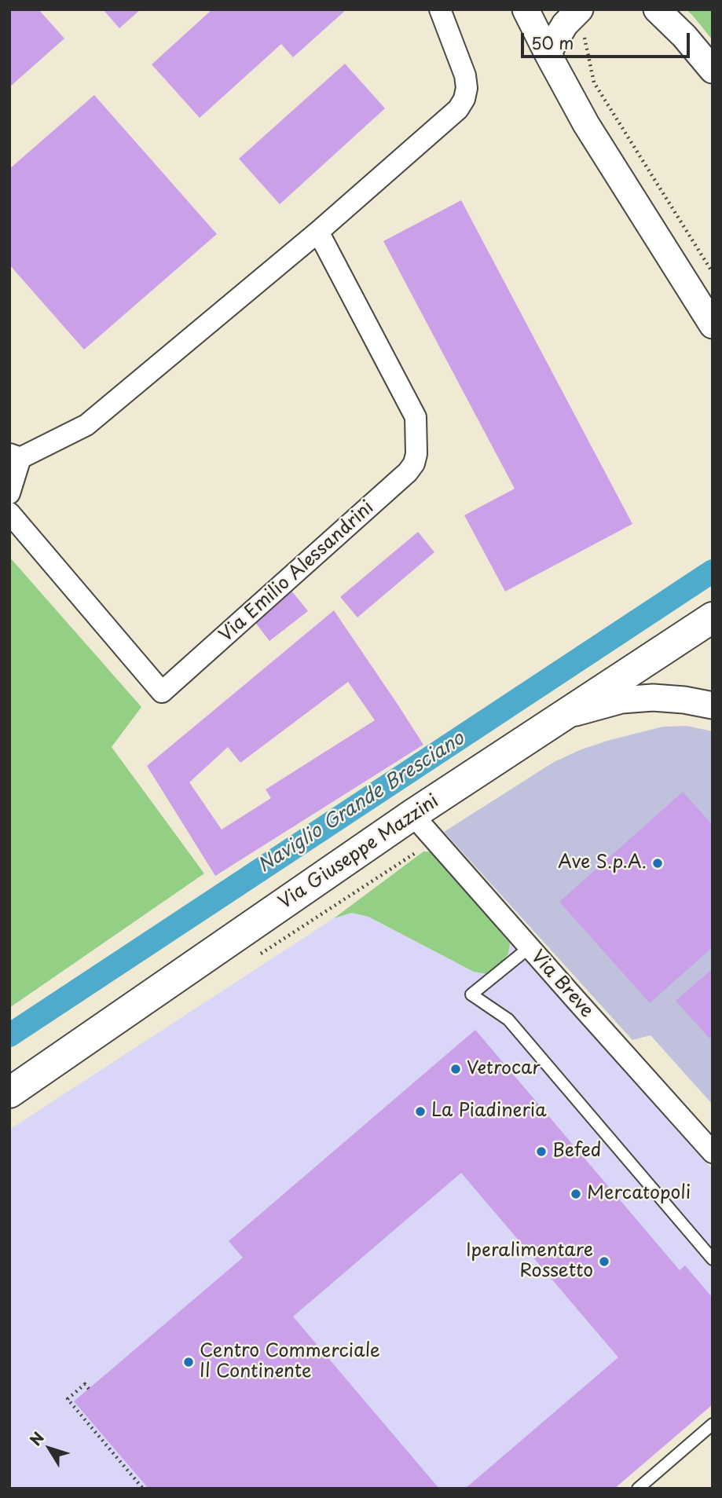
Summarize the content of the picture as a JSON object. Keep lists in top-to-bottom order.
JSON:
{
  "streets": {
    "main road": ["Via Giuseppe Mazzini"],
    "street": ["Via Emilio Alessandrini", "Via Breve"]
  },
  "crossings": [
    ["Via Giuseppe Mazzini", "Via Breve"]
  ],
  "water": ["Naviglio Grande Bresciano"],
  "places": [
    "Ave S.p.A.",
    "Vetrocar",
    "La Piadineria",
    "Befed",
    "Mercatopoli",
    "Iperalimentare Rossetto",
    "Centro Commerciale Il Continente"
  ],
  "scale_bar": "50 m",
  "north": "top left"
}
